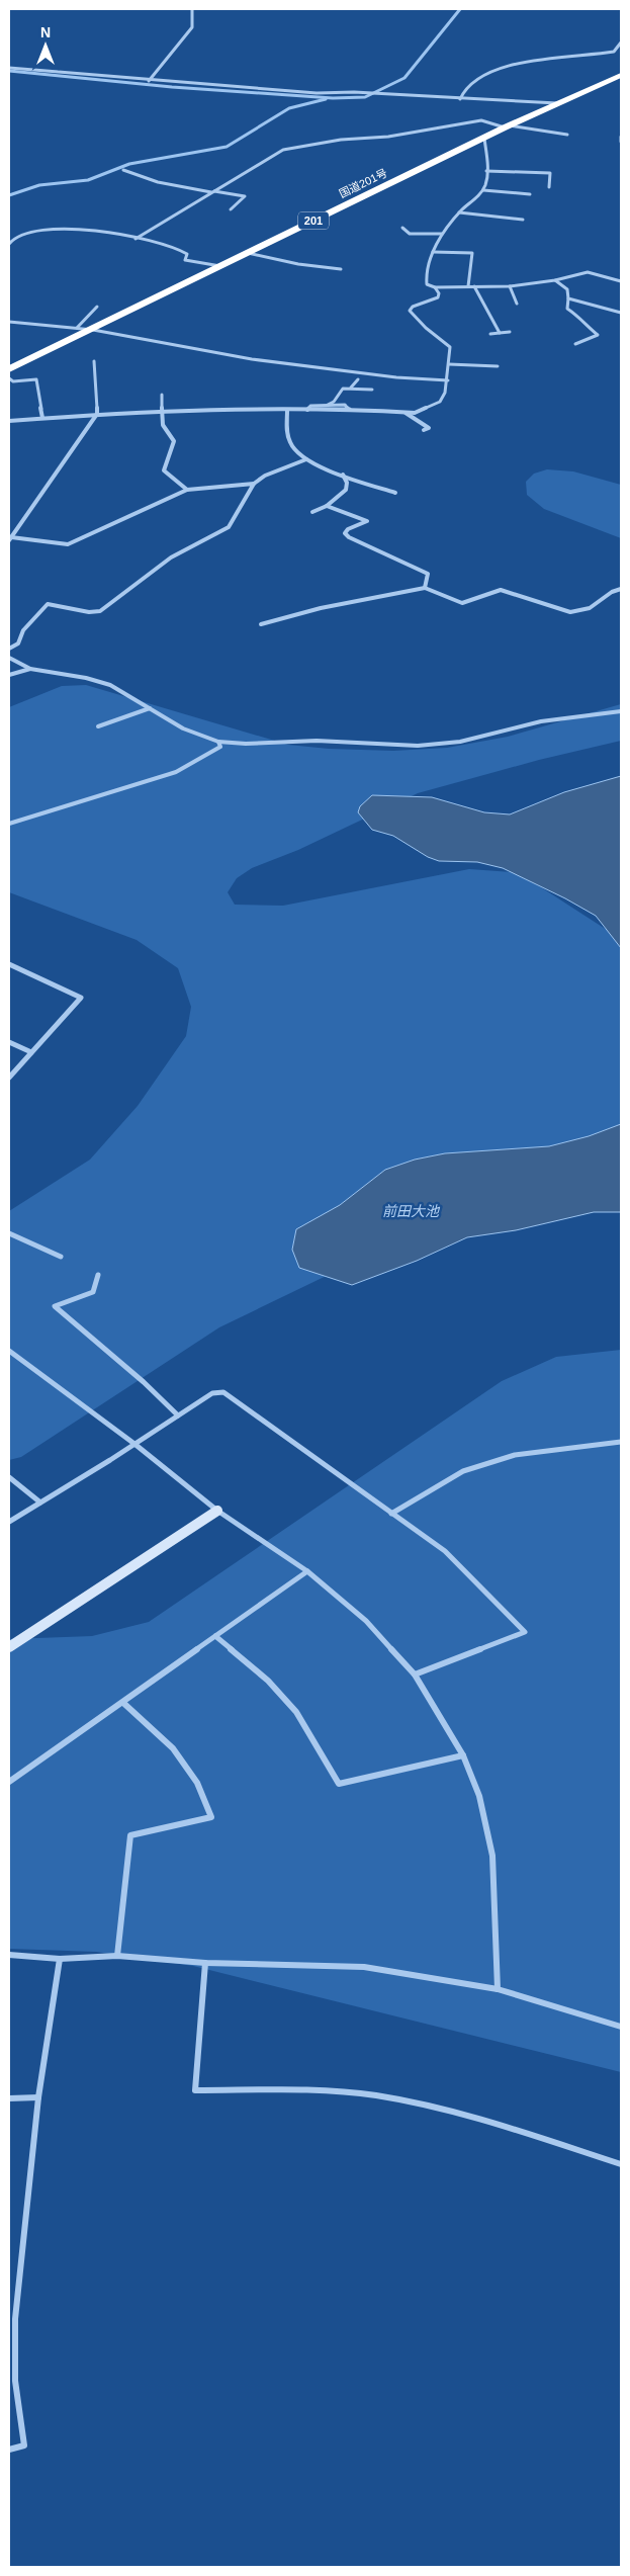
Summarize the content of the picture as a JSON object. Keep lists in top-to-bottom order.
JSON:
{
  "streets": {
    "highway": ["国道201号", "201"]
  },
  "water": ["前田大池"],
  "north": "top"
}
